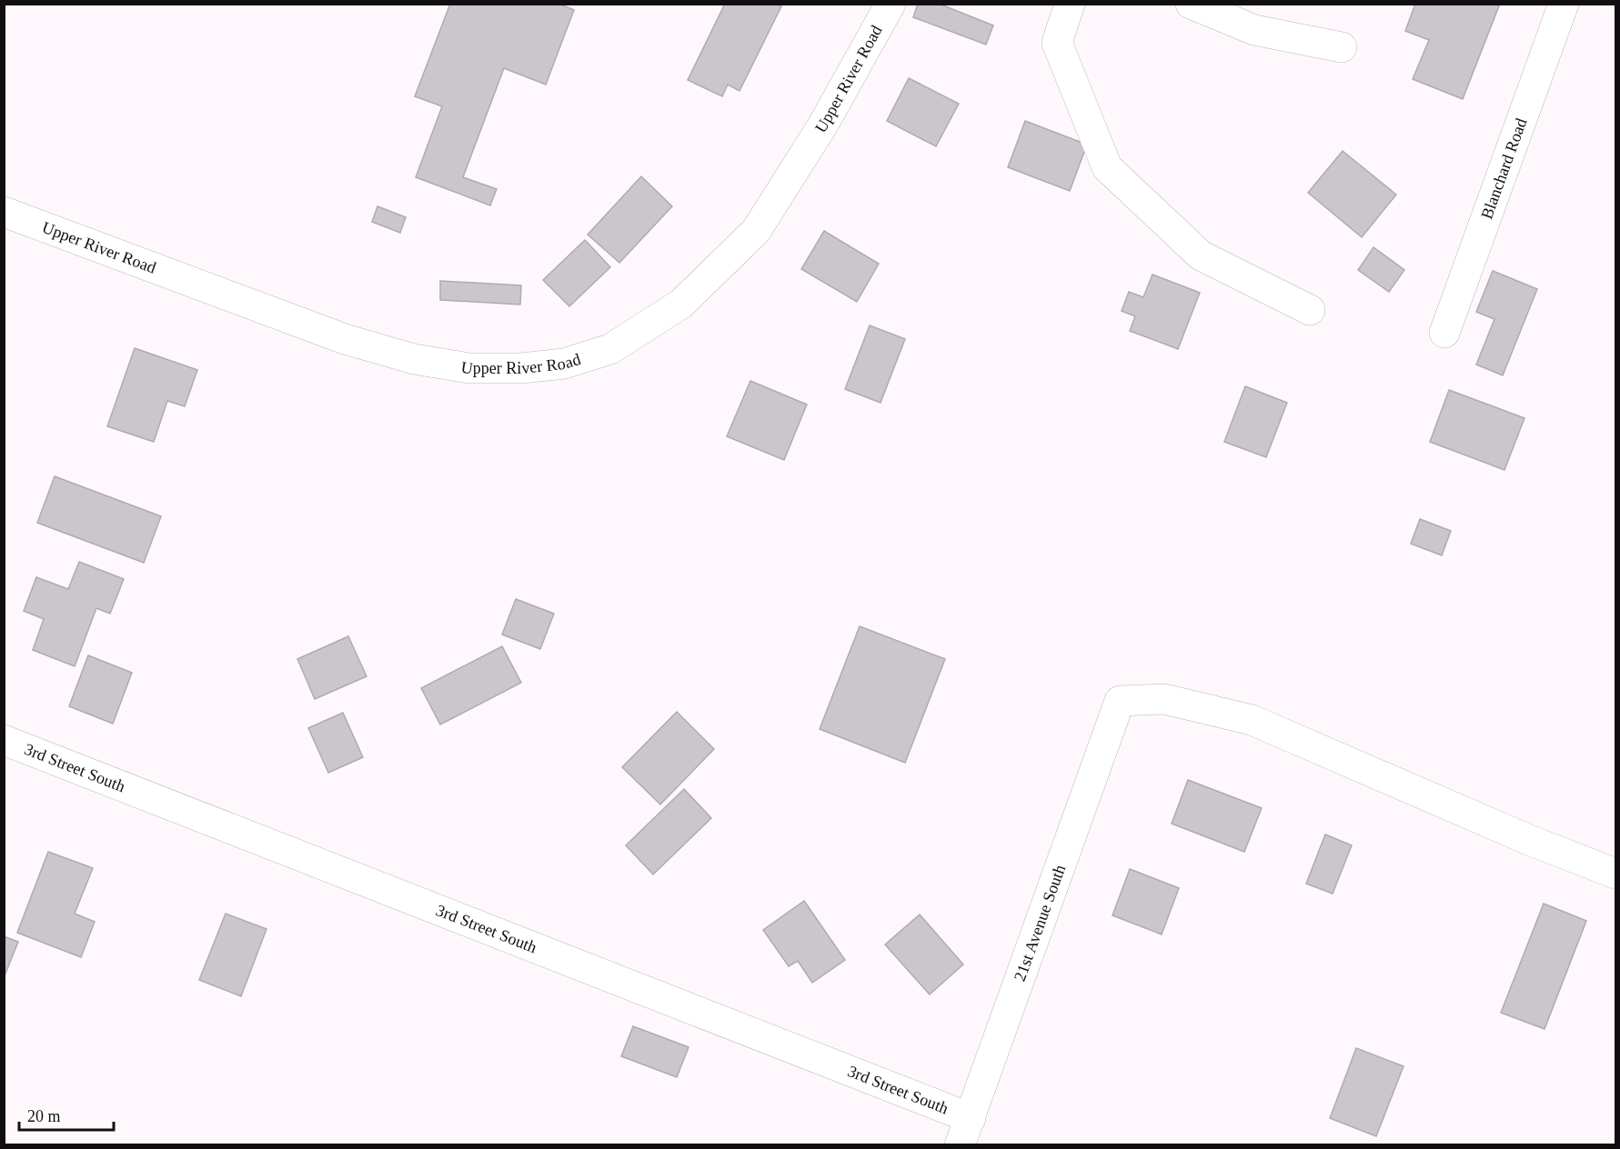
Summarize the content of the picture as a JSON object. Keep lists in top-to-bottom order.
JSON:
{
  "streets": {
    "street": [
      "Upper River Road",
      "Blanchard Road",
      "3rd Street South",
      "21st Avenue South"
    ]
  },
  "crossings": [
    ["3rd Street South", "21st Avenue South"]
  ],
  "scale_bar": "20 m"
}
